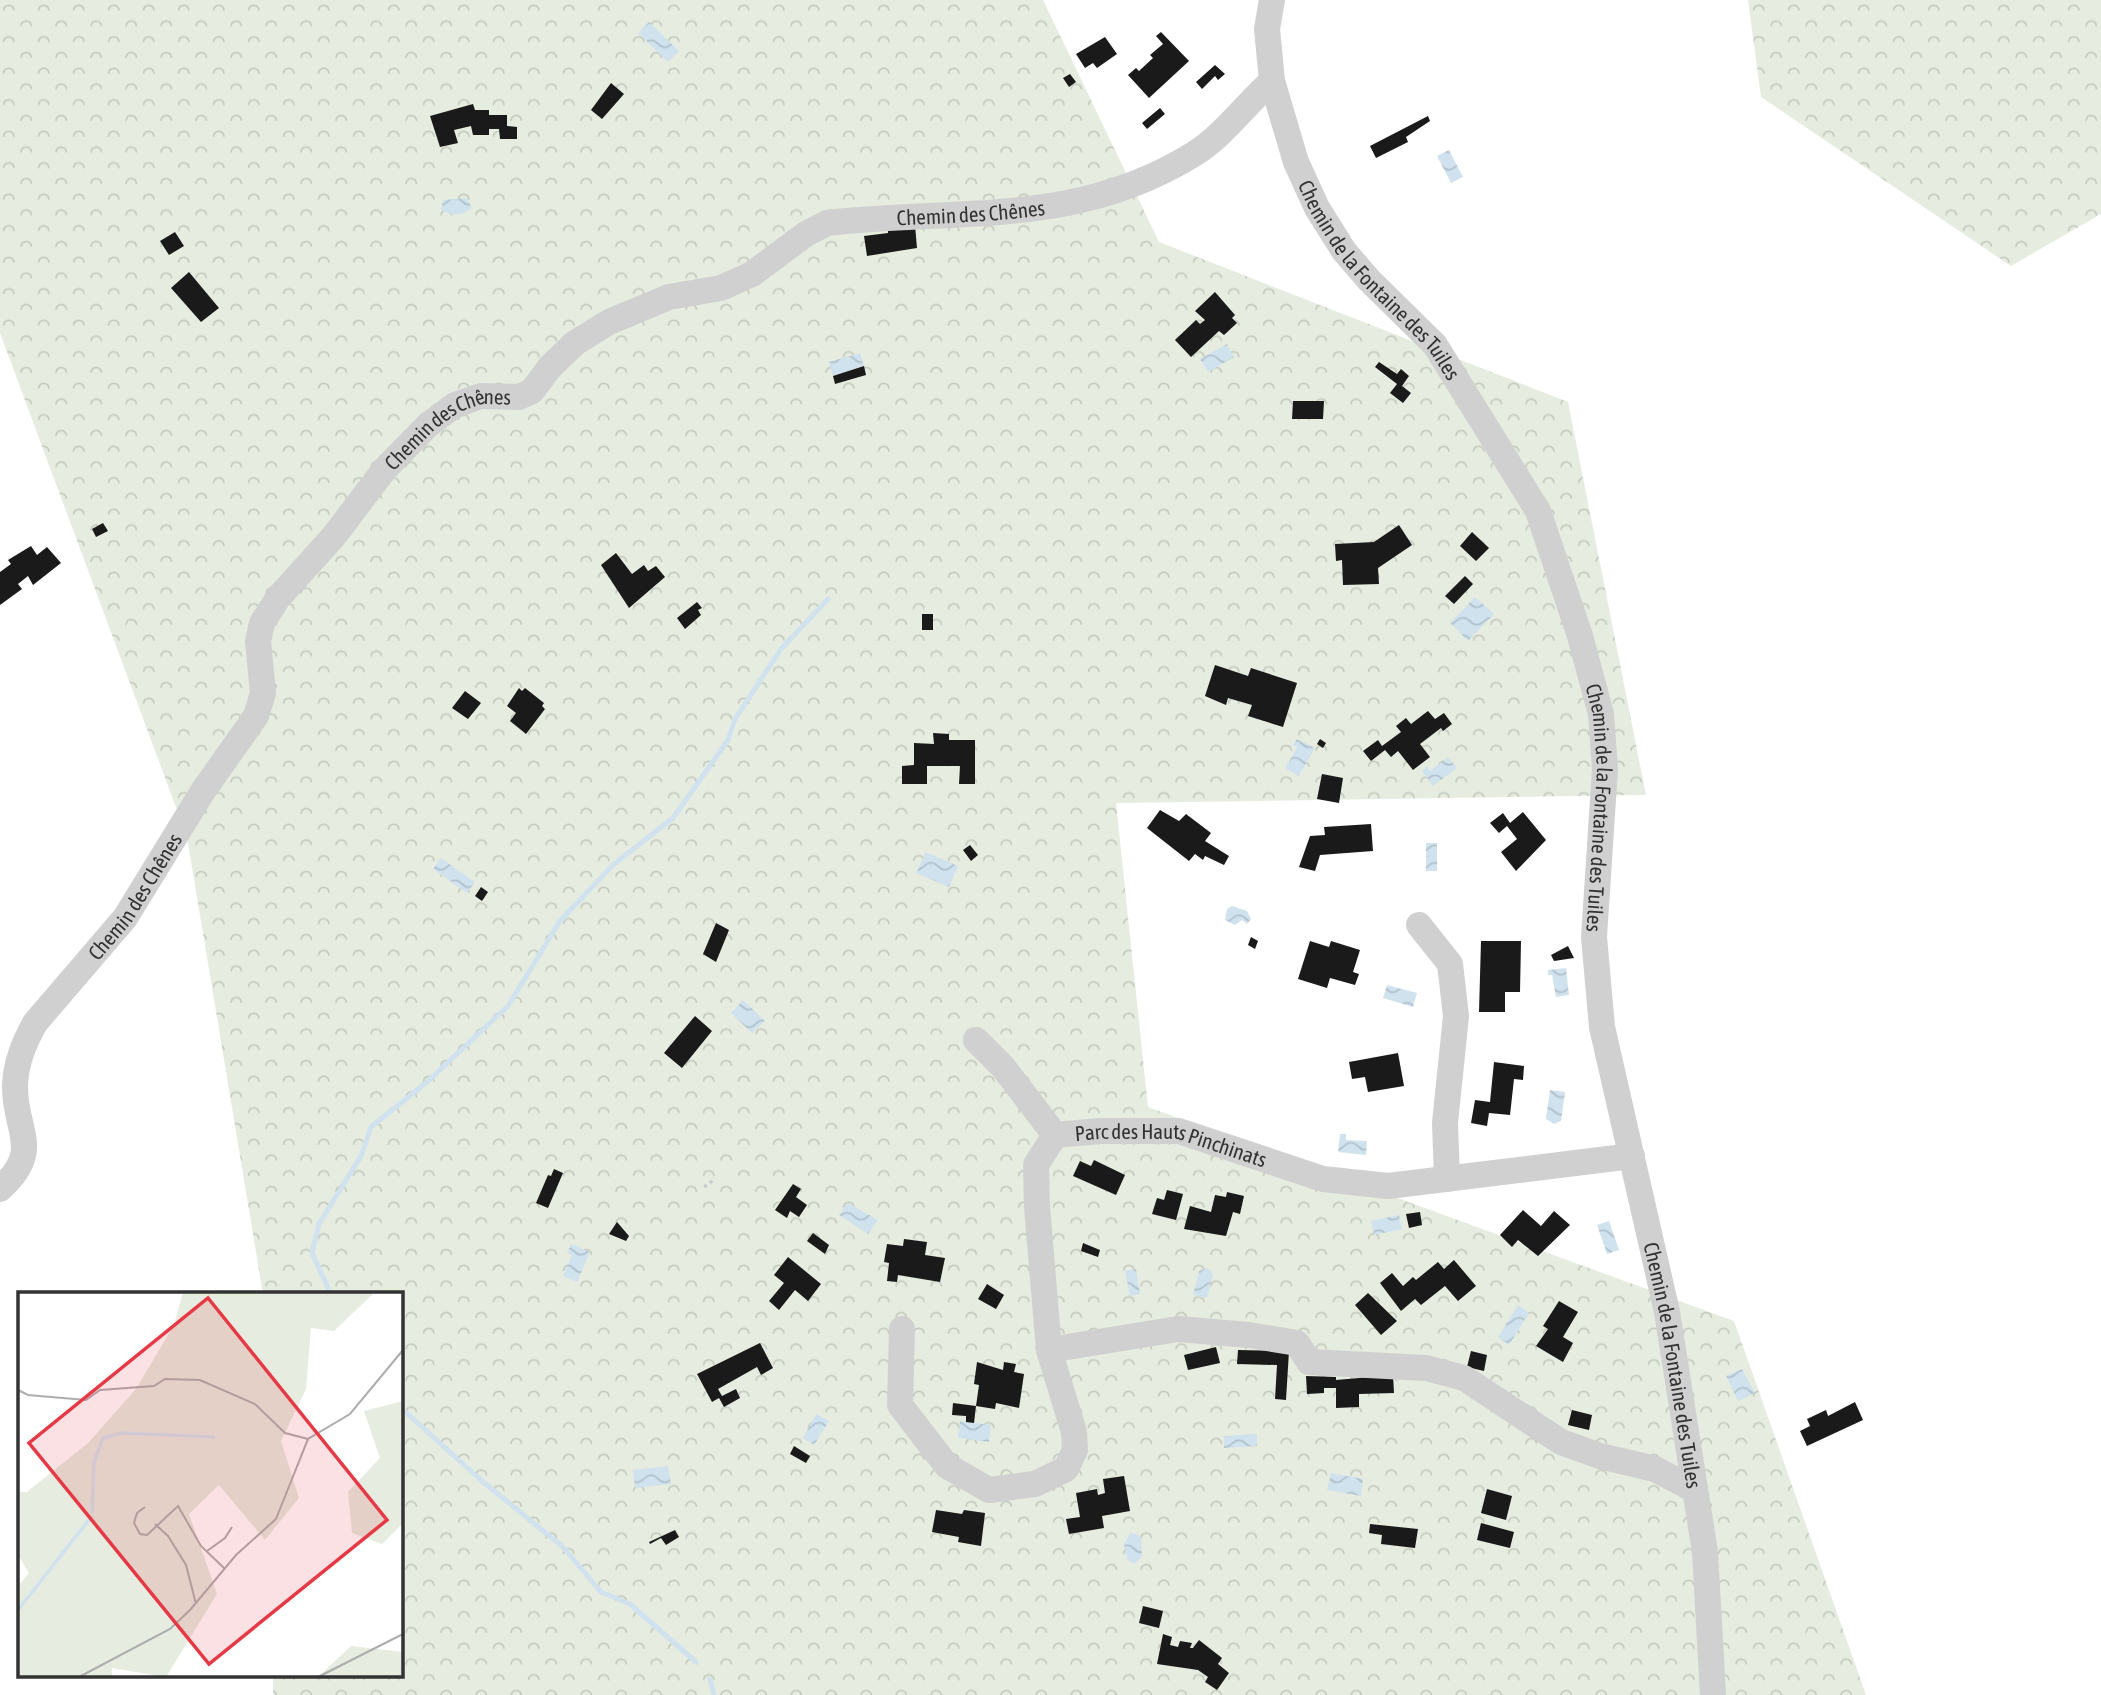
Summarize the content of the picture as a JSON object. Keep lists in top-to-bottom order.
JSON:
{
  "streets": {
    "street": ["Chemin des Chênes", "Chemin de la Fontaine des Tuiles", "Parc des Hauts Pinchinats"]
  },
  "crossings": [
    ["Chemin des Chênes", "Chemin de la Fontaine des Tuiles"],
    ["Chemin de la Fontaine des Tuiles", "Parc des Hauts Pinchinats"]
  ]
}
